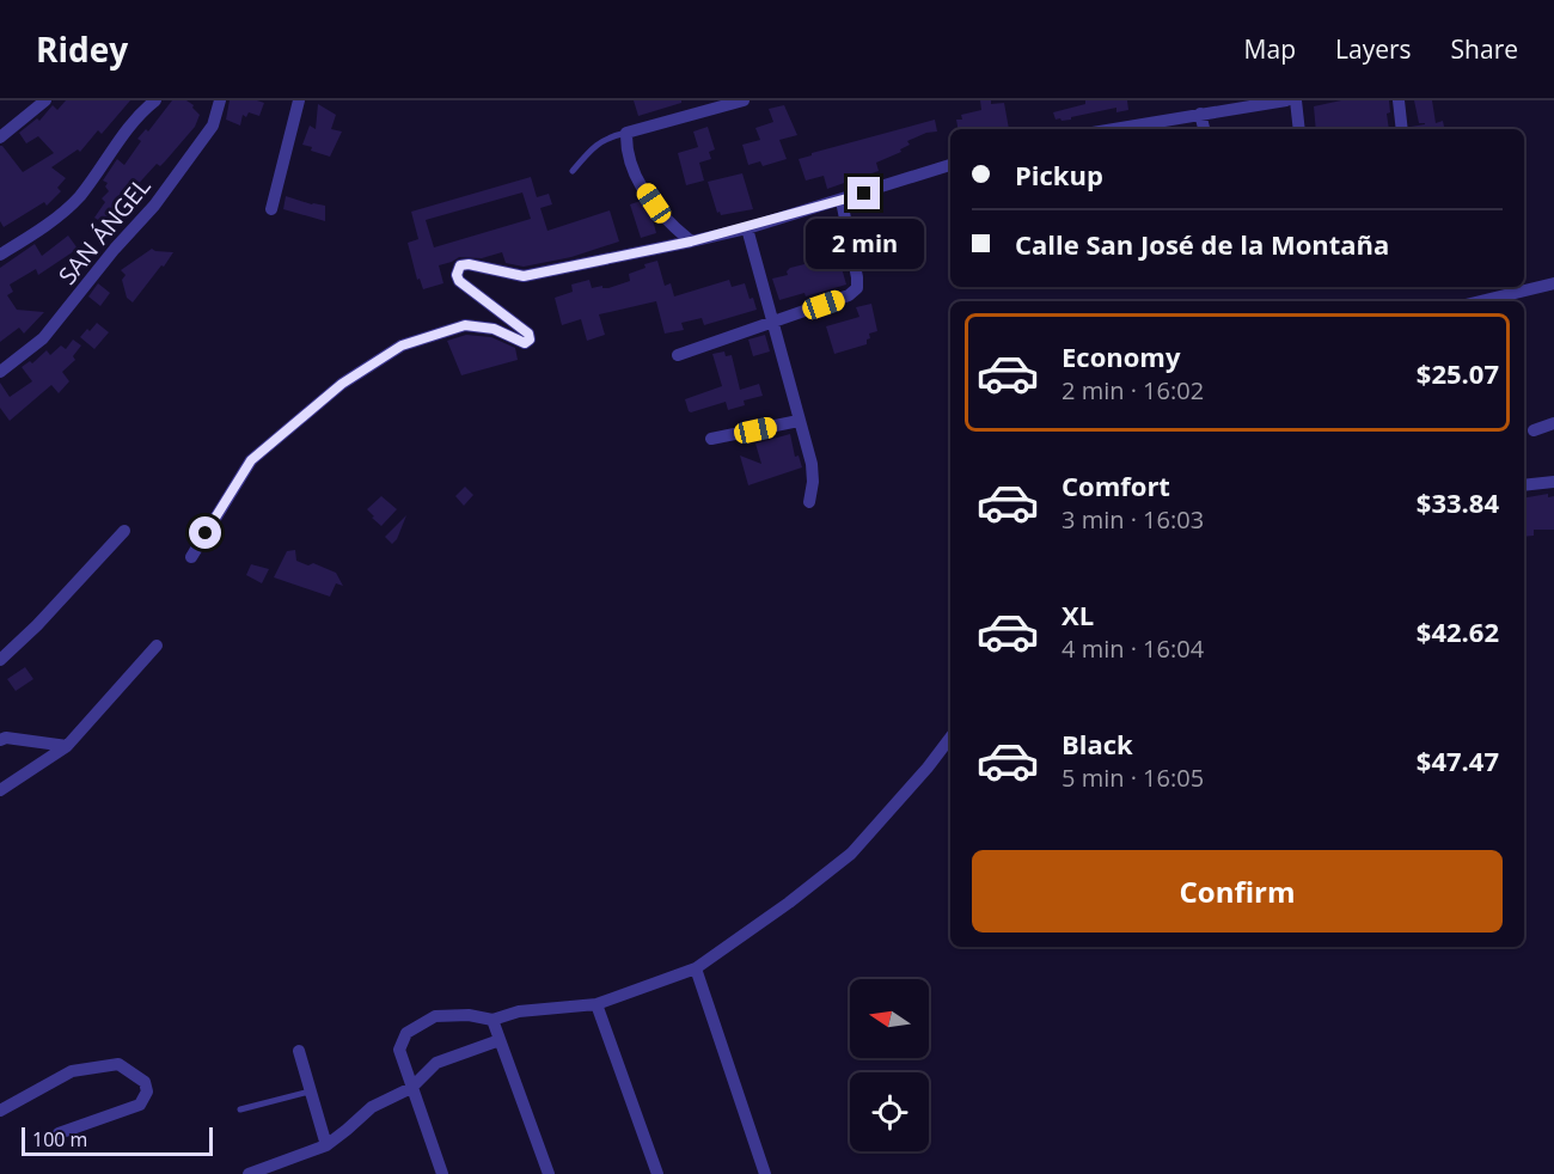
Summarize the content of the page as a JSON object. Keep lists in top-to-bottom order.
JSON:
{
  "streets": {
    "street": ["SAN ÁNGEL"]
  },
  "scale_bar": "100 m",
  "north": "left",
  "page": {
    "header": "Ridey",
    "nav": ["Map", "Layers", "Share"],
    "banner": ["Pickup", "Calle San José de la Montaña"],
    "bubble": "2 min",
    "list": [
      {
        "name": "Economy",
        "note": "2 min · 16:02",
        "value": "$25.07"
      },
      {
        "name": "Comfort",
        "note": "3 min · 16:03",
        "value": "$33.84"
      },
      {
        "name": "XL",
        "note": "4 min · 16:04",
        "value": "$42.62"
      },
      {
        "name": "Black",
        "note": "5 min · 16:05",
        "value": "$47.47"
      }
    ],
    "buttons": "Confirm",
    "scale": "100 m"
  }
}
